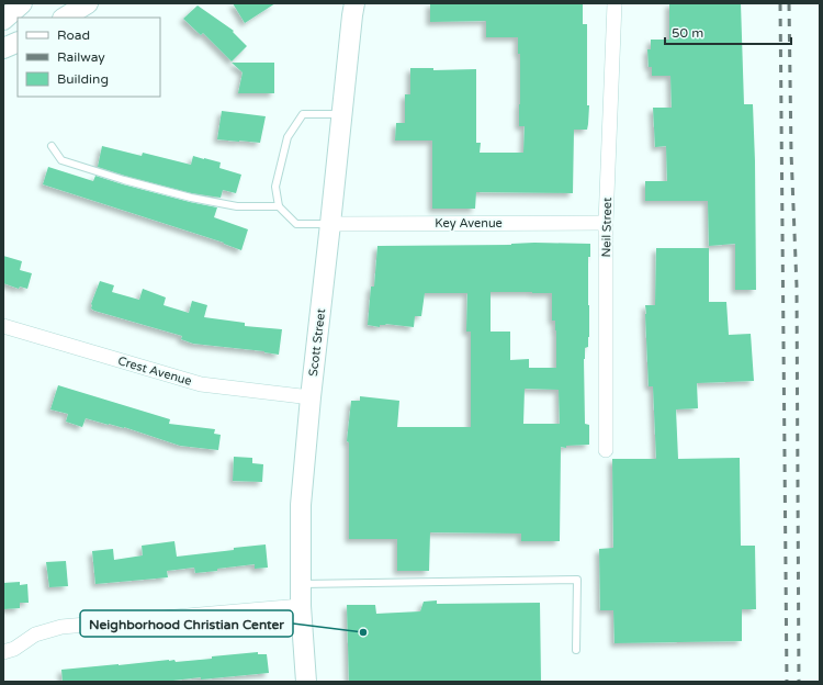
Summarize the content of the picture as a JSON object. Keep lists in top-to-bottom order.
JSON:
{
  "streets": {
    "main road": ["Scott Street"],
    "street": ["Key Avenue", "Neil Street", "Crest Avenue"]
  },
  "crossings": [
    ["Key Avenue", "Neil Street"],
    ["Key Avenue", "Scott Street"],
    ["Scott Street", "Crest Avenue"]
  ],
  "places": ["Neighborhood Christian Center"],
  "legend": ["Road", "Railway", "Building"],
  "scale_bar": "50 m"
}
